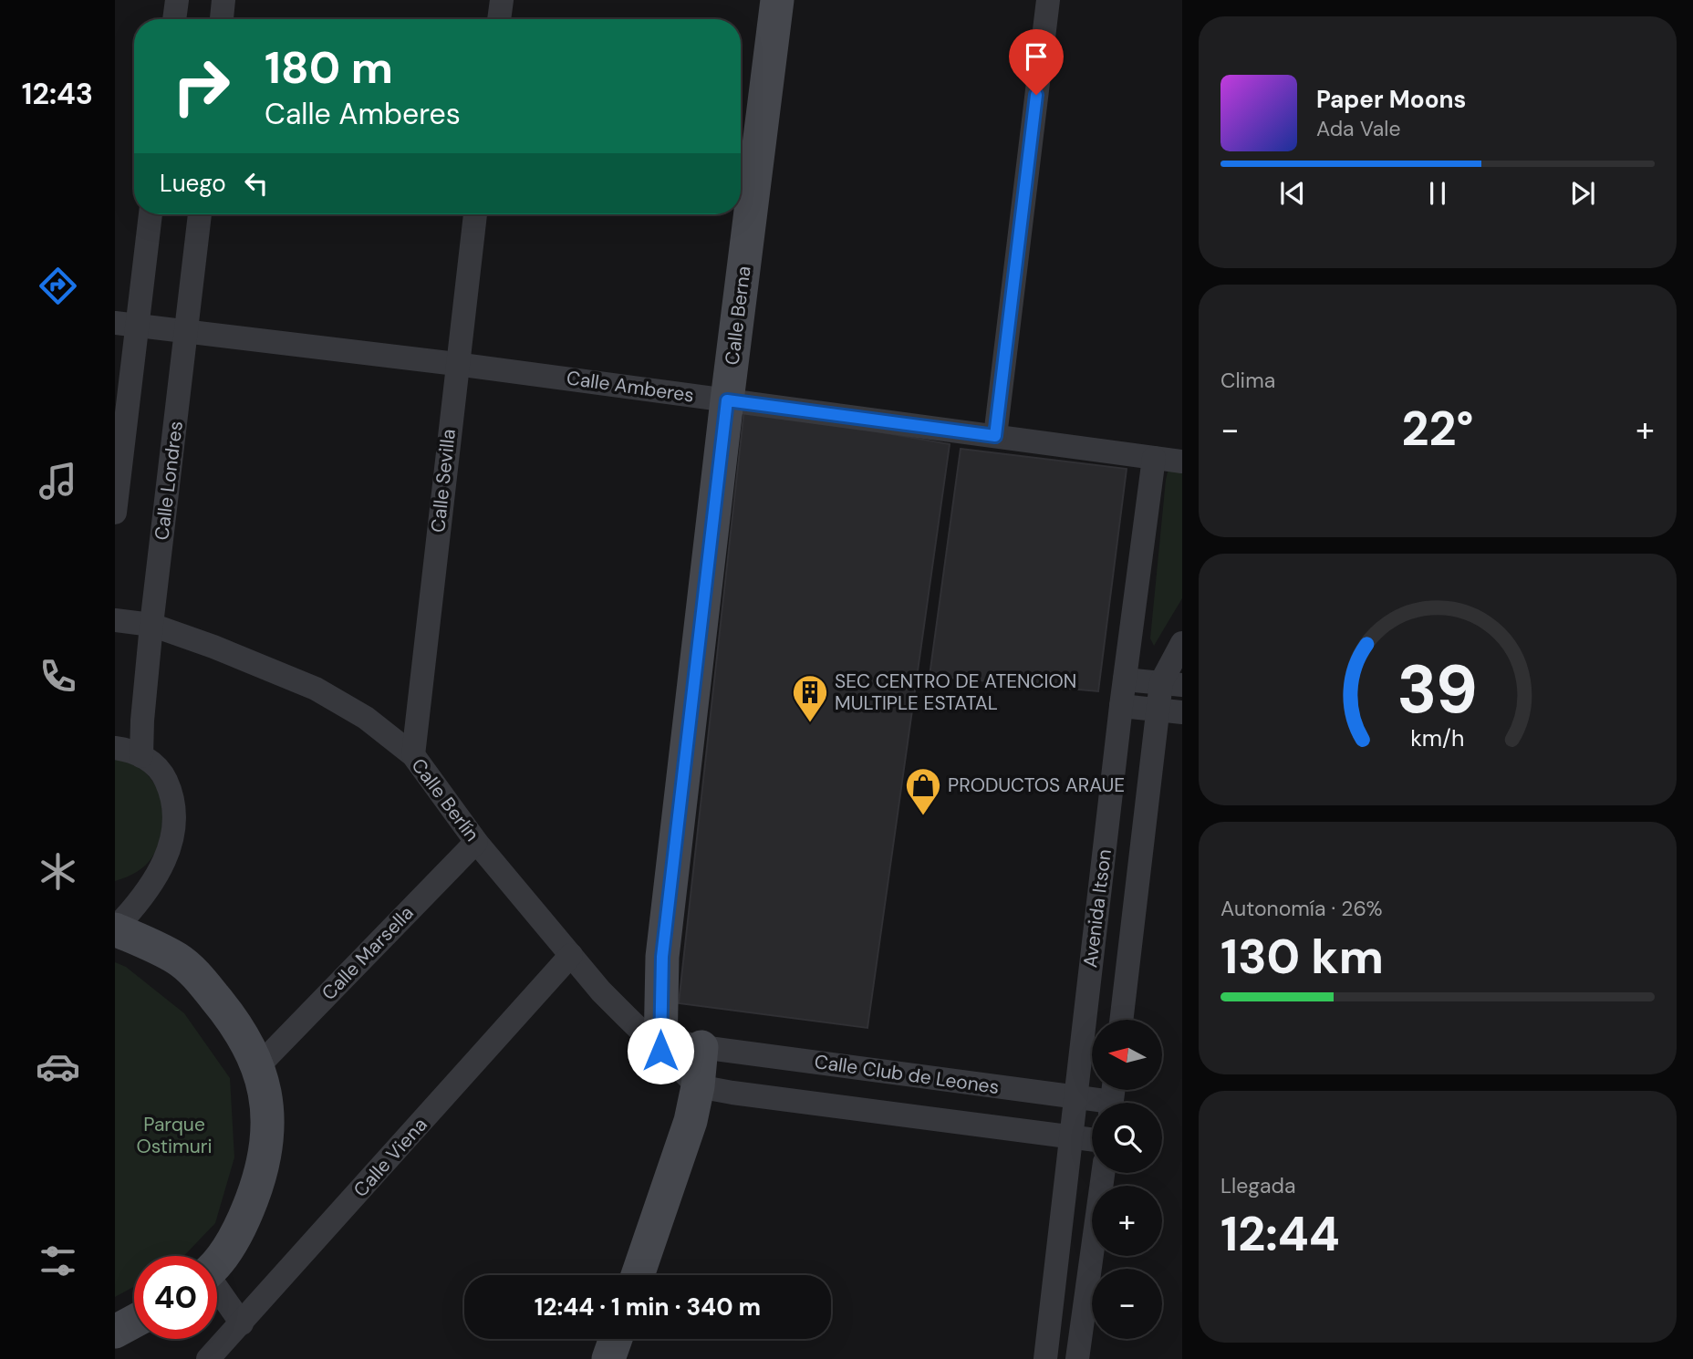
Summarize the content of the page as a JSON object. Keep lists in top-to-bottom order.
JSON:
{
  "streets": {
    "street": [
      "Calle Berna",
      "Calle Amberes",
      "Calle Londres",
      "Calle Sevilla",
      "Calle Berlín",
      "Avenida Itson",
      "Calle Marsella",
      "Calle Club de Leones",
      "Calle Viena"
    ]
  },
  "crossings": [
    ["Calle Berna", "Calle Amberes"],
    ["Calle Berna", "Calle Berlín"],
    ["Calle Amberes", "Calle Londres"],
    ["Calle Amberes", "Calle Sevilla"],
    ["Calle Amberes", "Avenida Itson"],
    ["Calle Londres", "Calle Berlín"],
    ["Calle Sevilla", "Calle Berlín"],
    ["Calle Berlín", "Calle Marsella"],
    ["Calle Berlín", "Calle Viena"],
    ["Avenida Itson", "Calle Club de Leones"]
  ],
  "parks": ["Parque Ostimuri"],
  "places": {
    "building": ["SEC CENTRO DE ATENCION MULTIPLE ESTATAL"],
    "shop": ["PRODUCTOS ARAUE"]
  },
  "north": "left",
  "page": {
    "tabs": "12:43",
    "turn": ["180 m", "Calle Amberes"],
    "song": ["Paper Moons", "Ada Vale"],
    "then": "Luego",
    "tile": [
      "Clima",
      ["Autonomía · 26%", "130 km"],
      ["Llegada", "12:44"]
    ],
    "heat": ["−", "22°", "+"],
    "map_buttons": ["+", "−"],
    "limit": "40",
    "trip": "12:44 · 1 min · 340 m",
    "gauge": ["39", "km/h"]
  }
}
